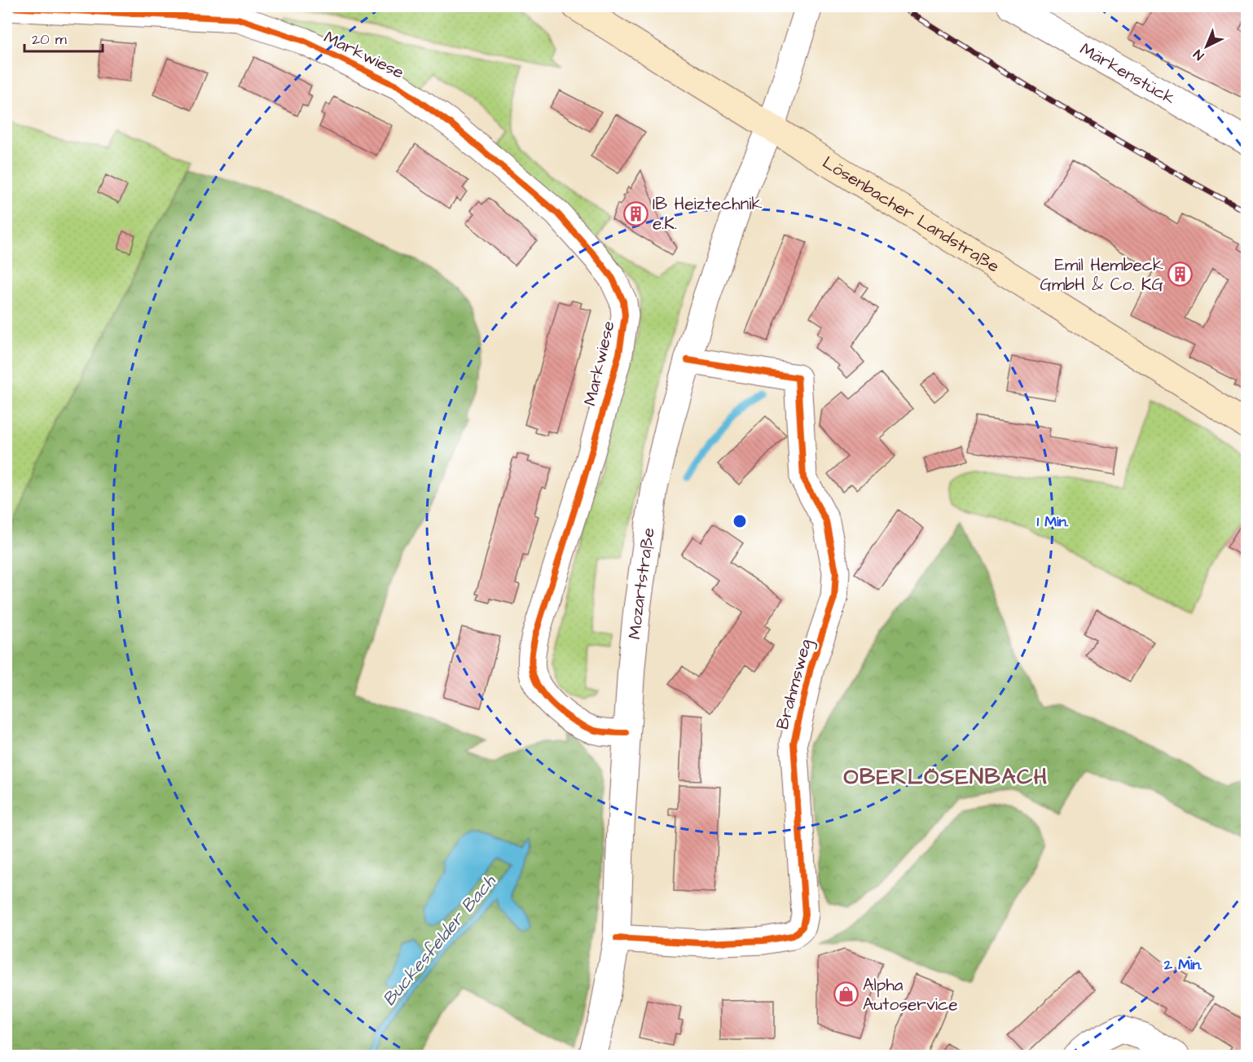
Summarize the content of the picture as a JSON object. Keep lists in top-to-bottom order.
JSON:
{
  "streets": {
    "main road": ["Lösenbacher Landstraße"],
    "street": [
      "Markwiese",
      "Märkenstück",
      "Mozartstraße",
      "Brahmsweg"
    ]
  },
  "crossings": [
    ["Markwiese", "Mozartstraße"],
    ["Lösenbacher Landstraße", "Mozartstraße"],
    ["Mozartstraße", "Brahmsweg"]
  ],
  "districts": ["OBERLÖSENBACH"],
  "water": ["Buckesfelder Bach"],
  "places": {
    "building": ["IB Heiztechnik e.K.", "Emil Hembeck GmbH & Co. KG"],
    "shop": ["Alpha Autoservice"]
  },
  "scale_bar": "20 m",
  "north": "bottom left",
  "rings": ["1 Min.", "2 Min."]
}
